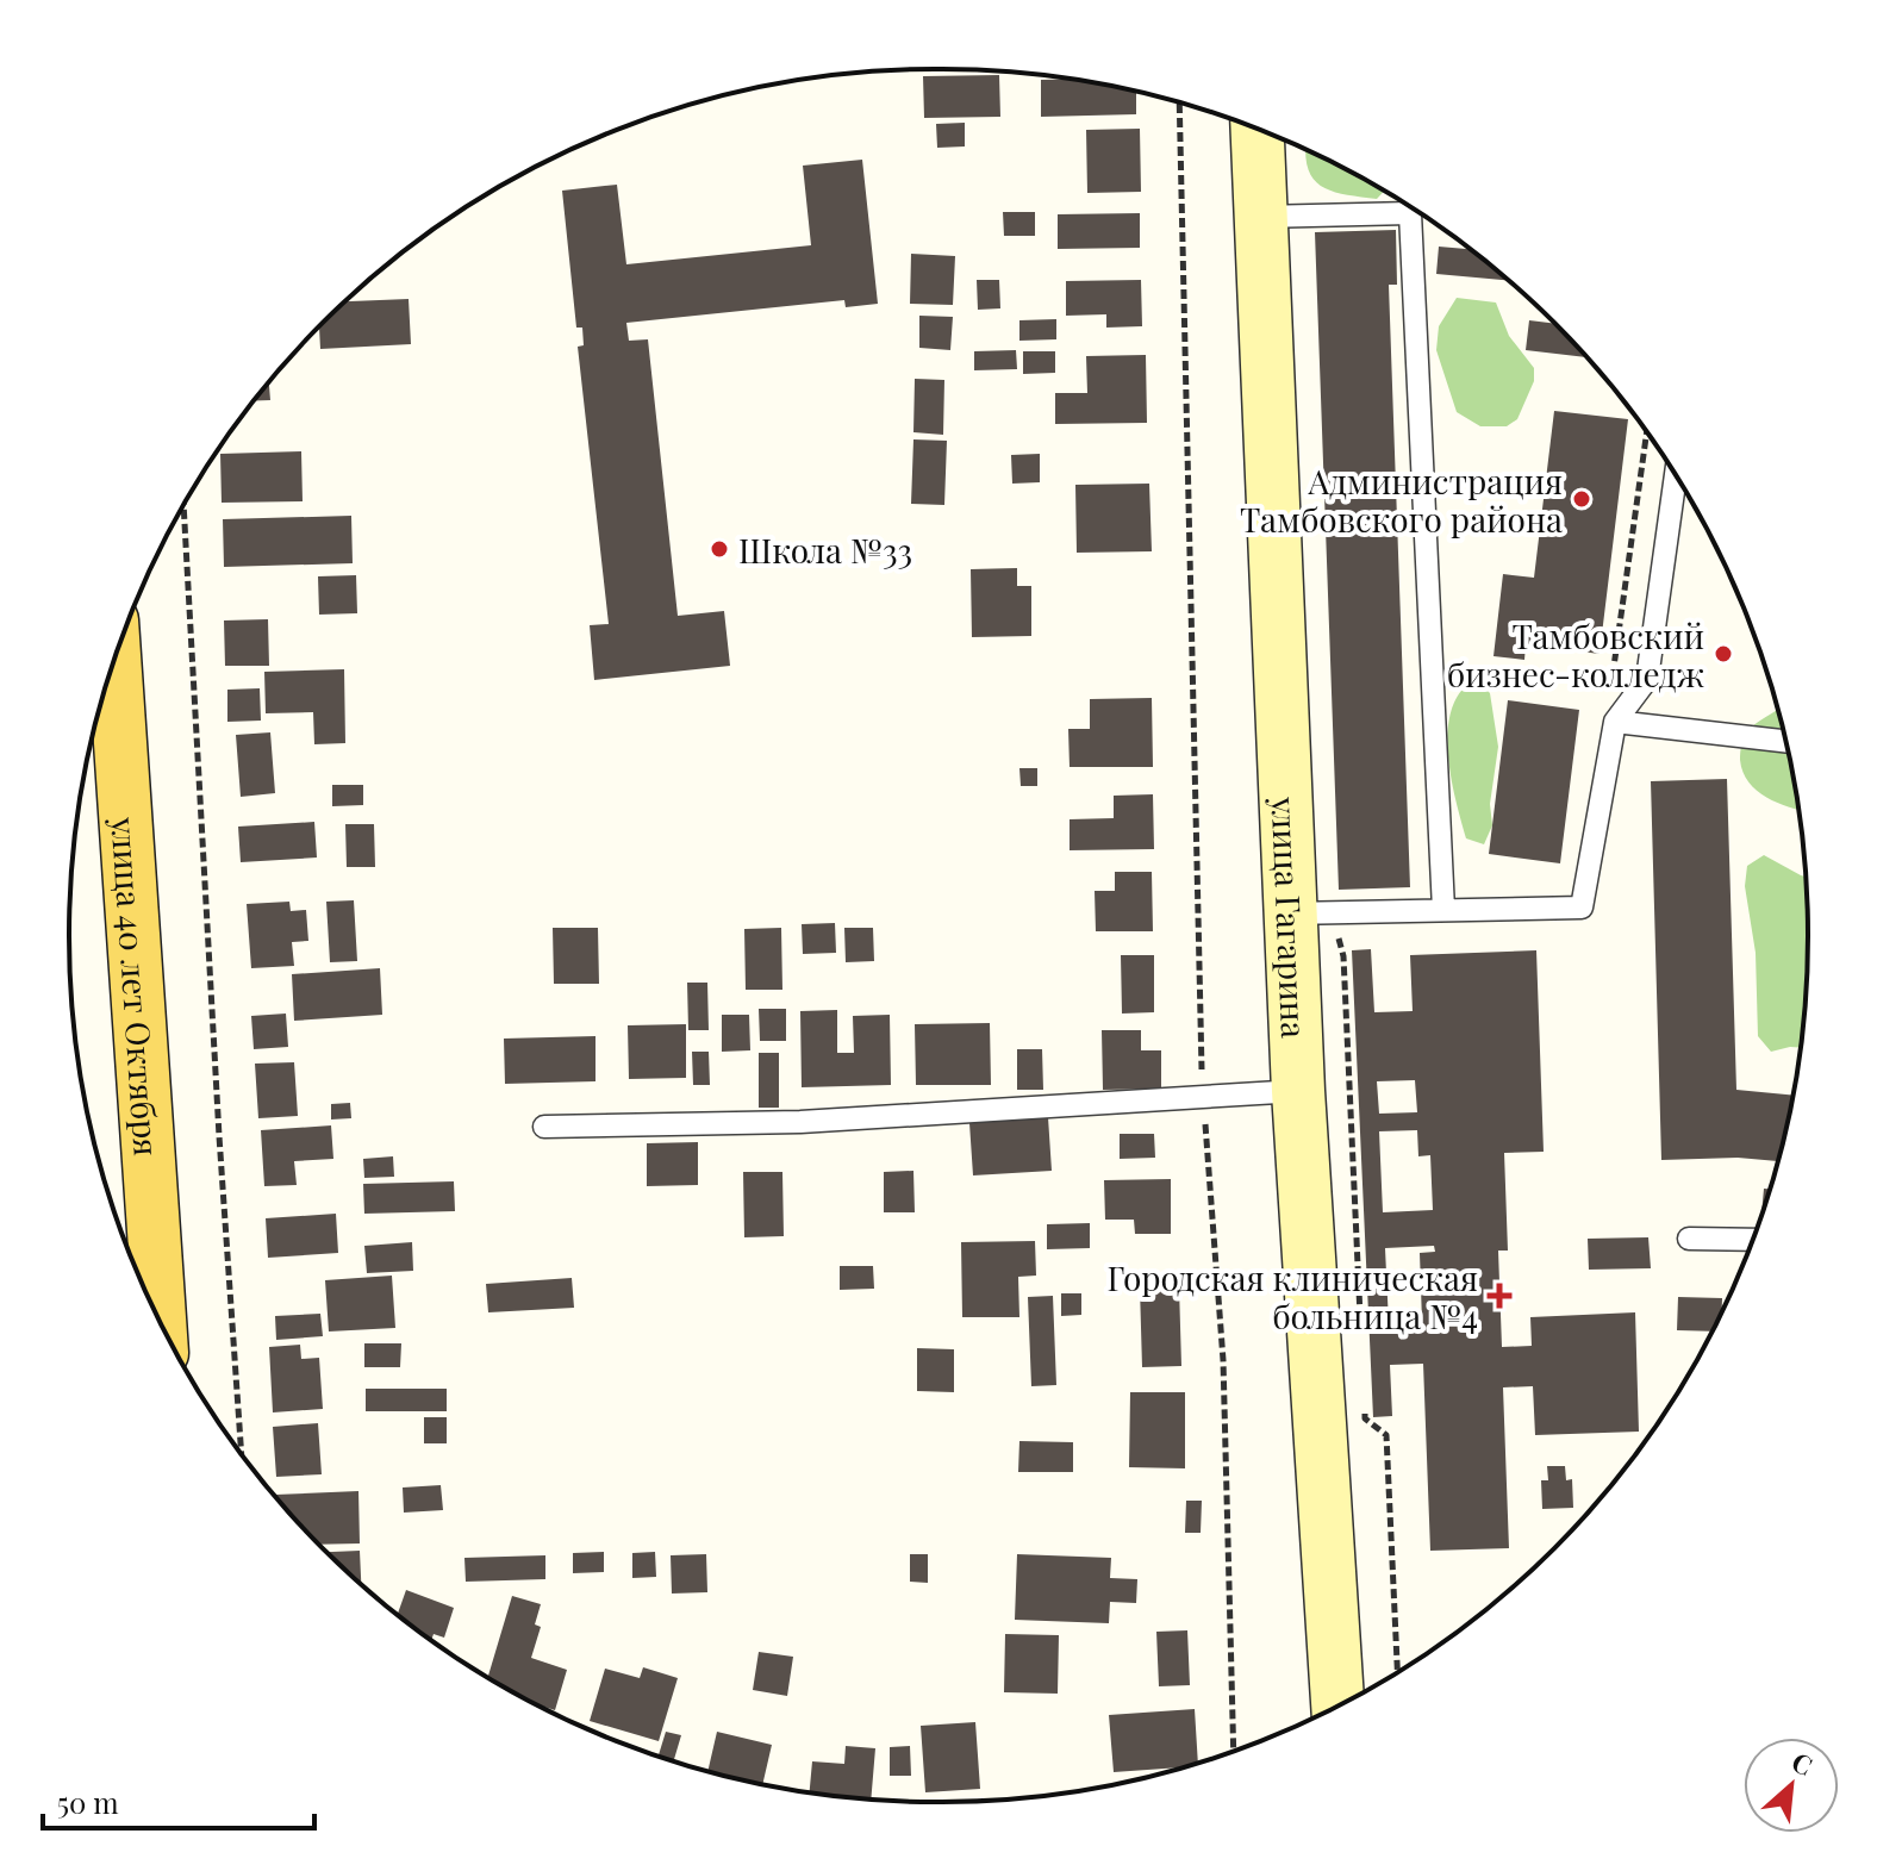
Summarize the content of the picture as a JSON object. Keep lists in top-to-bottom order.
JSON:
{
  "streets": {
    "main road": ["улица Гагарина", "улица 40 лет Октября"]
  },
  "places": {
    "other": ["Администрация Тамбовского района", "Школа №33", "Тамбовский бизнес-колледж"],
    "health": ["Городская клиническая больница №4"]
  },
  "scale_bar": "50 m",
  "north": "top right"
}
